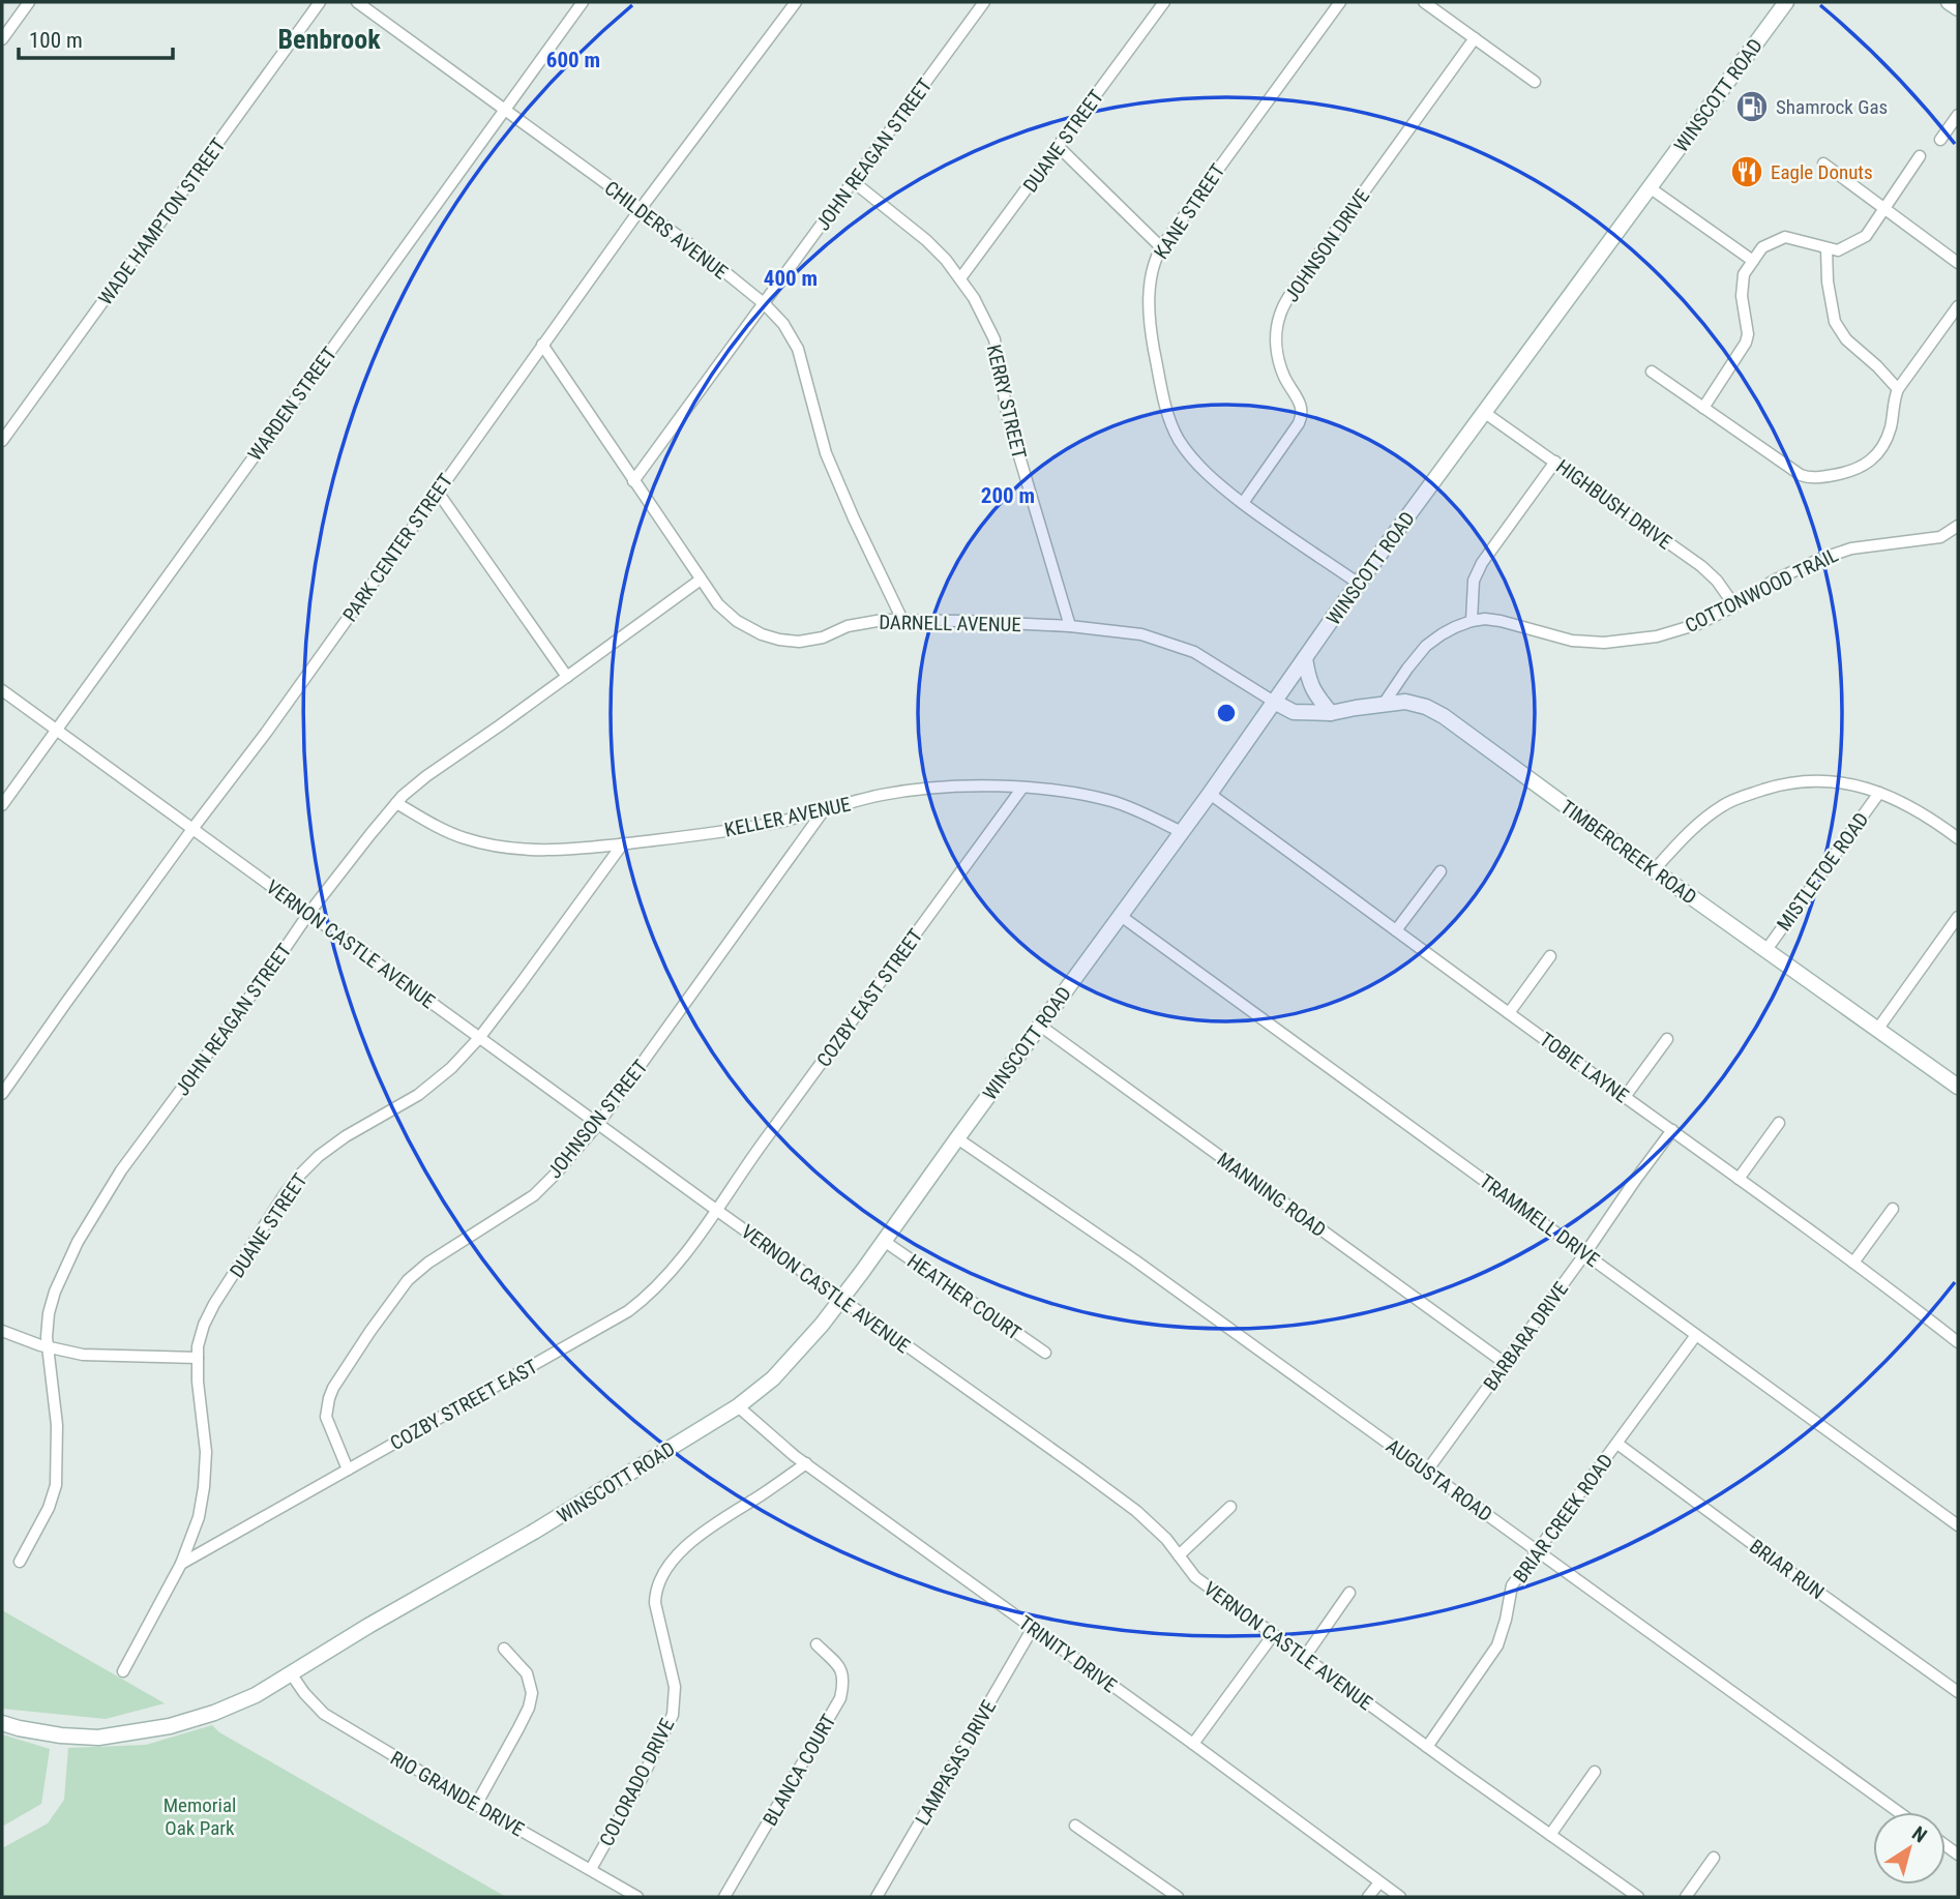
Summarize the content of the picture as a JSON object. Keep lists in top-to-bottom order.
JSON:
{
  "streets": {
    "main road": ["WINSCOTT ROAD", "TIMBERCREEK ROAD"],
    "street": [
      "DUANE STREET",
      "JOHN REAGAN STREET",
      "KANE STREET",
      "WADE HAMPTON STREET",
      "CHILDERS AVENUE",
      "JOHNSON DRIVE",
      "KERRY STREET",
      "WARDEN STREET",
      "HIGHBUSH DRIVE",
      "PARK CENTER STREET",
      "COTTONWOOD TRAIL",
      "DARNELL AVENUE",
      "KELLER AVENUE",
      "MISTLETOE ROAD",
      "VERNON CASTLE AVENUE",
      "COZBY EAST STREET",
      "TOBIE LAYNE",
      "JOHNSON STREET",
      "MANNING ROAD",
      "TRAMMELL DRIVE",
      "HEATHER COURT",
      "BARBARA DRIVE",
      "COZBY STREET EAST",
      "AUGUSTA ROAD",
      "BRIAR CREEK ROAD",
      "BRIAR RUN",
      "TRINITY DRIVE",
      "LAMPASAS DRIVE",
      "BLANCA COURT",
      "COLORADO DRIVE",
      "RIO GRANDE DRIVE"
    ]
  },
  "crossings": [
    ["WINSCOTT ROAD", "KANE STREET"],
    ["WINSCOTT ROAD", "HIGHBUSH DRIVE"],
    ["WINSCOTT ROAD", "DARNELL AVENUE"],
    ["WINSCOTT ROAD", "KELLER AVENUE"],
    ["WINSCOTT ROAD", "TIMBERCREEK ROAD"],
    ["WINSCOTT ROAD", "VERNON CASTLE AVENUE"],
    ["WINSCOTT ROAD", "TOBIE LAYNE"],
    ["WINSCOTT ROAD", "MANNING ROAD"],
    ["WINSCOTT ROAD", "TRAMMELL DRIVE"],
    ["WINSCOTT ROAD", "HEATHER COURT"],
    ["WINSCOTT ROAD", "AUGUSTA ROAD"],
    ["WINSCOTT ROAD", "TRINITY DRIVE"],
    ["WINSCOTT ROAD", "RIO GRANDE DRIVE"],
    ["DUANE STREET", "KERRY STREET"],
    ["DUANE STREET", "KELLER AVENUE"],
    ["DUANE STREET", "VERNON CASTLE AVENUE"],
    ["DUANE STREET", "COZBY STREET EAST"],
    ["JOHN REAGAN STREET", "CHILDERS AVENUE"],
    ["JOHN REAGAN STREET", "KERRY STREET"],
    ["JOHN REAGAN STREET", "DARNELL AVENUE"],
    ["JOHN REAGAN STREET", "KELLER AVENUE"],
    ["JOHN REAGAN STREET", "VERNON CASTLE AVENUE"],
    ["KANE STREET", "JOHNSON DRIVE"],
    ["CHILDERS AVENUE", "WARDEN STREET"],
    ["CHILDERS AVENUE", "PARK CENTER STREET"],
    ["CHILDERS AVENUE", "DARNELL AVENUE"],
    ["KERRY STREET", "DARNELL AVENUE"],
    ["WARDEN STREET", "VERNON CASTLE AVENUE"],
    ["HIGHBUSH DRIVE", "COTTONWOOD TRAIL"],
    ["PARK CENTER STREET", "DARNELL AVENUE"],
    ["PARK CENTER STREET", "VERNON CASTLE AVENUE"],
    ["COTTONWOOD TRAIL", "TIMBERCREEK ROAD"],
    ["DARNELL AVENUE", "TIMBERCREEK ROAD"],
    ["KELLER AVENUE", "COZBY EAST STREET"],
    ["KELLER AVENUE", "JOHNSON STREET"],
    ["TIMBERCREEK ROAD", "MISTLETOE ROAD"],
    ["VERNON CASTLE AVENUE", "COZBY EAST STREET"],
    ["VERNON CASTLE AVENUE", "JOHNSON STREET"],
    ["VERNON CASTLE AVENUE", "COZBY STREET EAST"],
    ["VERNON CASTLE AVENUE", "BRIAR CREEK ROAD"],
    ["COZBY EAST STREET", "COZBY STREET EAST"],
    ["TOBIE LAYNE", "BARBARA DRIVE"],
    ["JOHNSON STREET", "COZBY STREET EAST"],
    ["MANNING ROAD", "BARBARA DRIVE"],
    ["TRAMMELL DRIVE", "BARBARA DRIVE"],
    ["TRAMMELL DRIVE", "BRIAR CREEK ROAD"],
    ["BARBARA DRIVE", "AUGUSTA ROAD"],
    ["AUGUSTA ROAD", "BRIAR CREEK ROAD"],
    ["BRIAR CREEK ROAD", "BRIAR RUN"],
    ["TRINITY DRIVE", "LAMPASAS DRIVE"],
    ["TRINITY DRIVE", "COLORADO DRIVE"],
    ["COLORADO DRIVE", "RIO GRANDE DRIVE"]
  ],
  "districts": ["Benbrook"],
  "parks": ["Memorial Oak Park"],
  "places": {
    "fuel station": ["Shamrock Gas"],
    "restaurant": ["Eagle Donuts"]
  },
  "scale_bar": "100 m",
  "north": "top right",
  "rings": ["600 m", "400 m", "200 m"]
}
